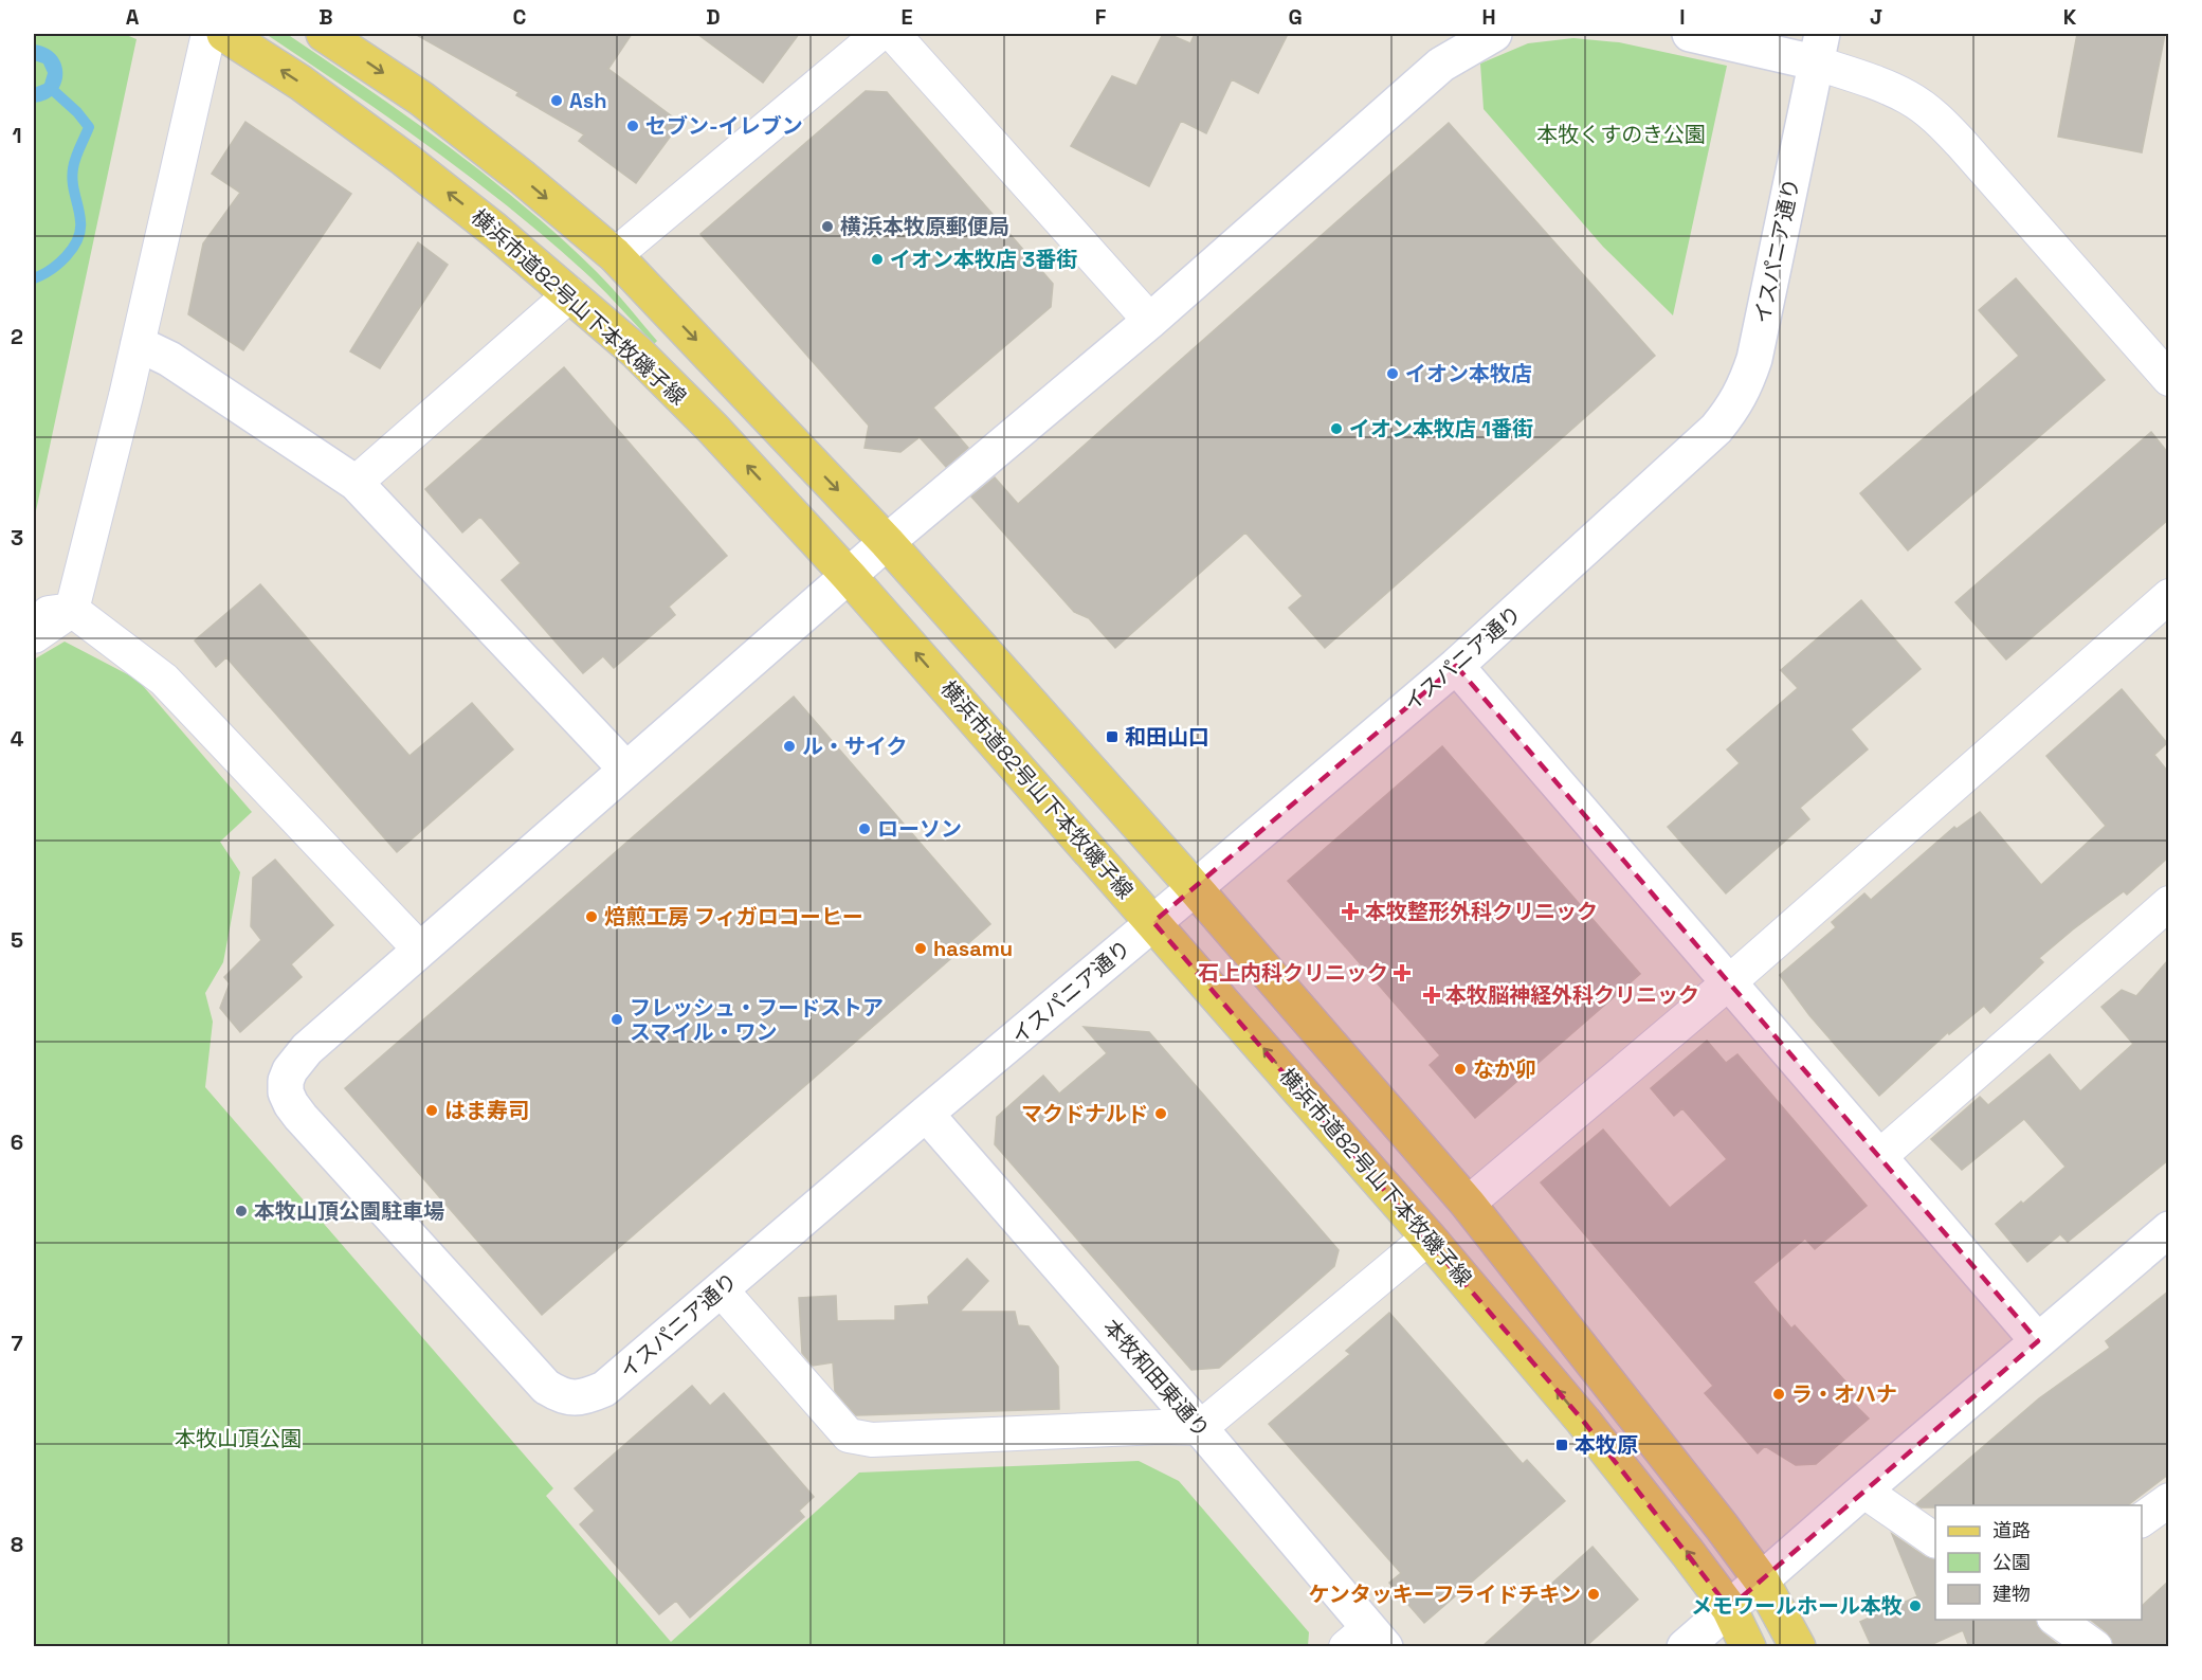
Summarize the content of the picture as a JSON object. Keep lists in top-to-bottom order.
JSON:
{
  "streets": {
    "main road": ["横浜市道82号山下本牧磯子線"],
    "street": ["イスパニア通り", "本牧和田東通り"]
  },
  "crossings": [
    ["イスパニア通り", "横浜市道82号山下本牧磯子線"],
    ["イスパニア通り", "本牧和田東通り"]
  ],
  "parks": ["本牧くすのき公園", "本牧山頂公園"],
  "places": {
    "other": [
      "Ash",
      "セブン-イレブン",
      "横浜本牧原郵便局",
      "イオン本牧店 3番街",
      "イオン本牧店",
      "イオン本牧店 1番街",
      "ル・サイク",
      "ローソン",
      "焙煎工房 フィガロコーヒー",
      "hasamu",
      "フレッシュ・フードストア スマイル・ワン",
      "なか卯",
      "はま寿司",
      "マクドナルド",
      "本牧山頂公園駐車場",
      "ラ・オハナ",
      "ケンタッキーフライドチキン",
      "メモワールホール本牧"
    ],
    "transit": ["和田山口", "本牧原"],
    "health": ["本牧整形外科クリニック", "石上内科クリニック", "本牧脳神経外科クリニック"]
  },
  "legend": ["道路", "公園", "建物"],
  "grid": {
    "columns": [
      "A",
      "B",
      "C",
      "D",
      "E",
      "F",
      "G",
      "H",
      "I",
      "J",
      "K"
    ],
    "rows": [
      "1",
      "2",
      "3",
      "4",
      "5",
      "6",
      "7",
      "8"
    ]
  }
}
